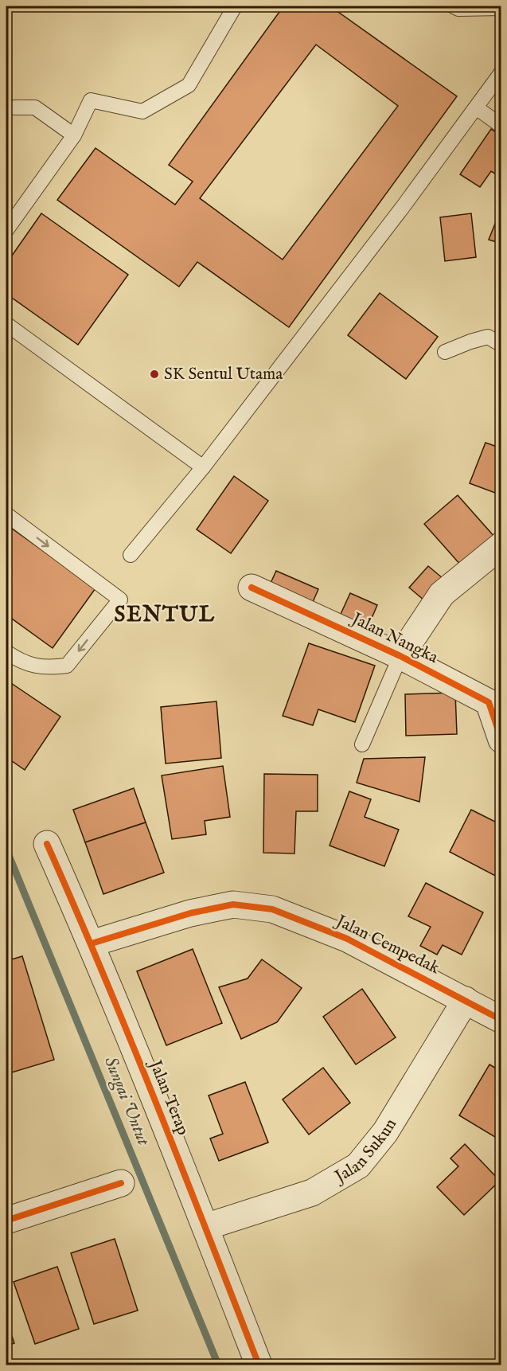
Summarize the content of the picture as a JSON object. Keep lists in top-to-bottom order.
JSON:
{
  "streets": {
    "street": [
      "Jalan Nangka",
      "Jalan Cempedak",
      "Jalan Terap",
      "Jalan Sukun"
    ]
  },
  "crossings": [
    ["Jalan Cempedak", "Jalan Terap"],
    ["Jalan Cempedak", "Jalan Sukun"],
    ["Jalan Terap", "Jalan Sukun"]
  ],
  "districts": ["SENTUL"],
  "water": ["Sungai Untut"],
  "places": ["SK Sentul Utama"]
}
